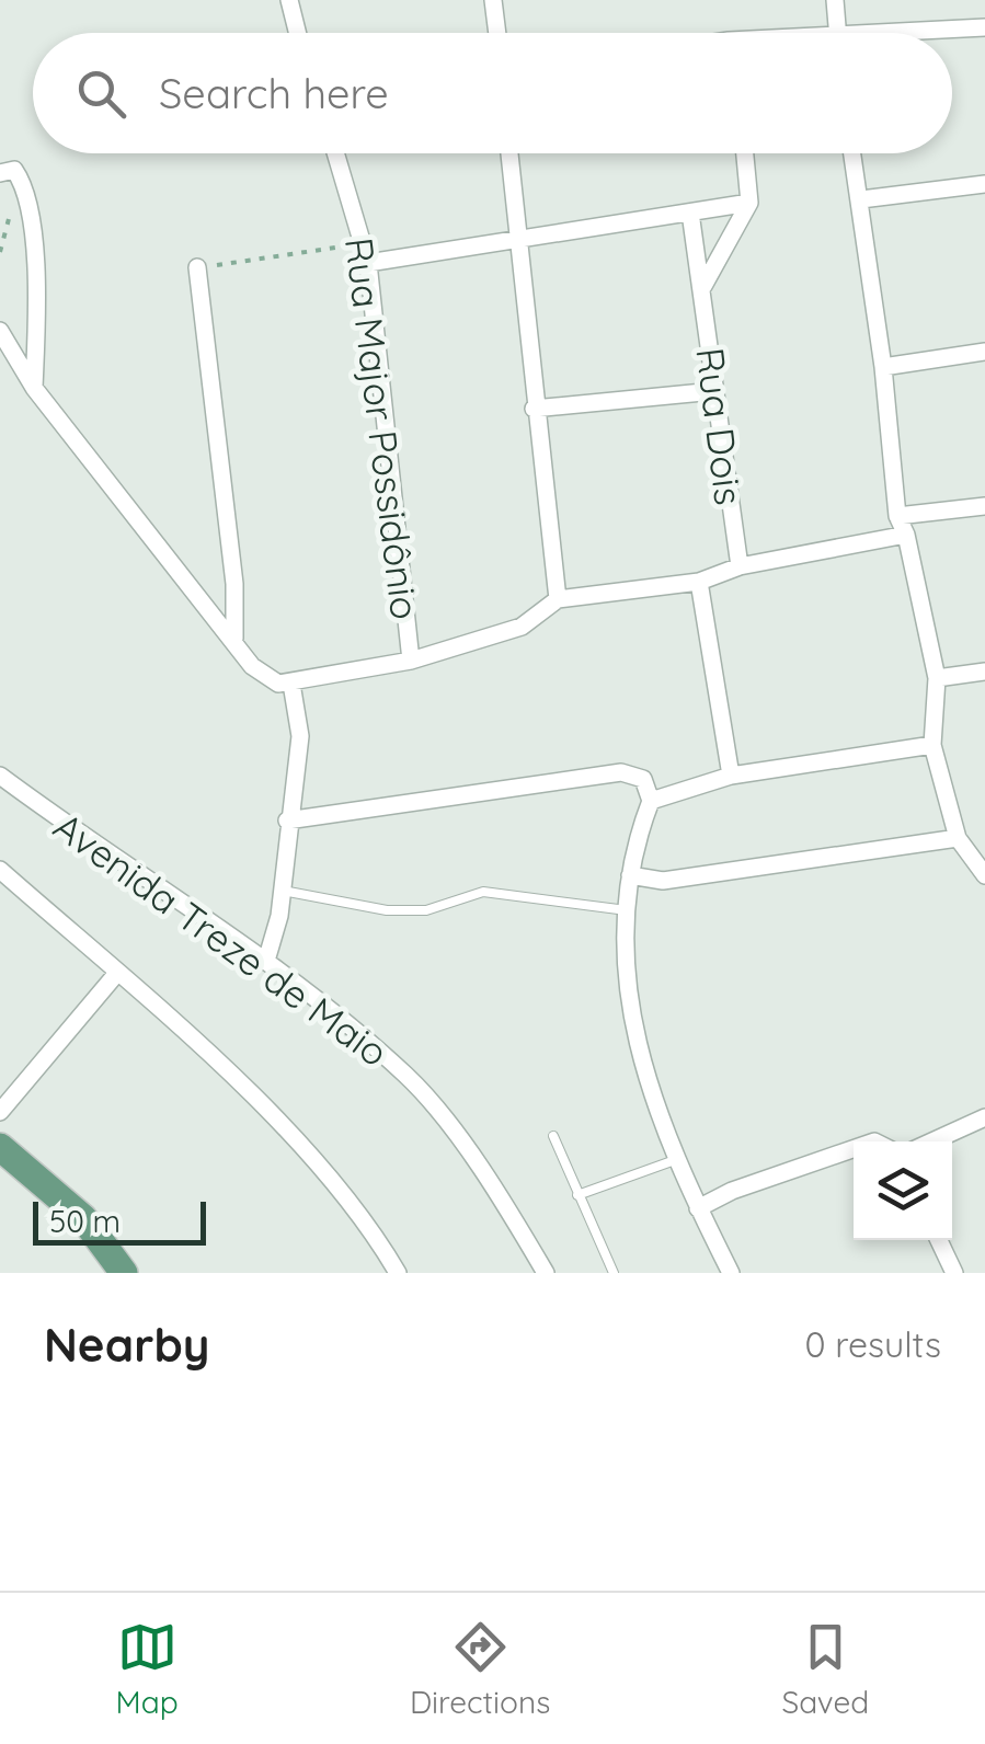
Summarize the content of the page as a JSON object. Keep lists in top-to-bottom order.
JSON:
{
  "streets": {
    "street": ["Rua Dois", "Rua Major Possidônio", "Avenida Treze de Maio"]
  },
  "scale_bar": "50 m",
  "page": {
    "search": "Search here",
    "scale": "50 m",
    "heading": ["Nearby", "0 results"],
    "nav": ["Map", "Directions", "Saved"]
  }
}
